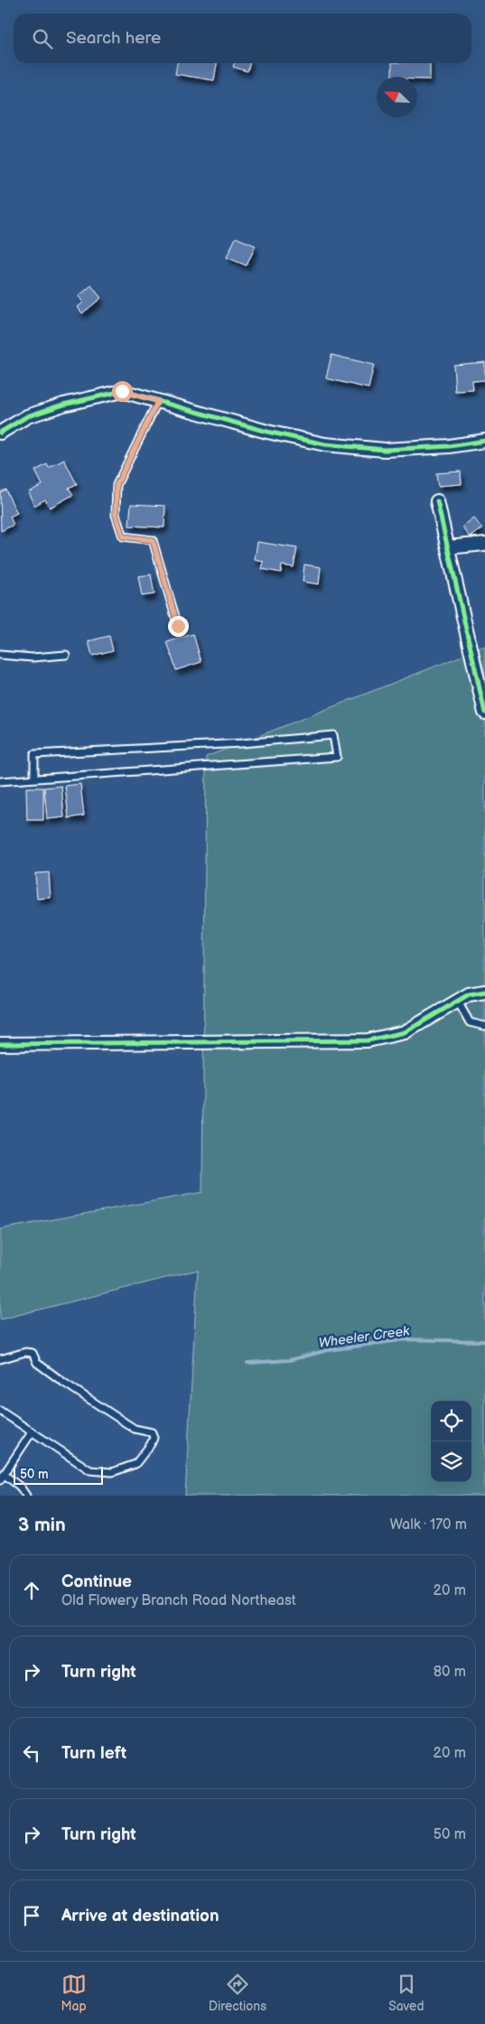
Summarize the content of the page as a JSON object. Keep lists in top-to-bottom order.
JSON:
{
  "water": ["Wheeler Creek"],
  "scale_bar": "50 m",
  "north": "top left",
  "page": {
    "search": "Search here",
    "scale": "50 m",
    "heading": ["3 min", "Walk · 170 m"],
    "list": [
      ["Continue", "Old Flowery Branch Road Northeast", "20 m"],
      ["Turn right", "80 m"],
      ["Turn left", "20 m"],
      ["Turn right", "50 m"],
      "Arrive at destination"
    ],
    "nav": ["Map", "Directions", "Saved"]
  }
}
